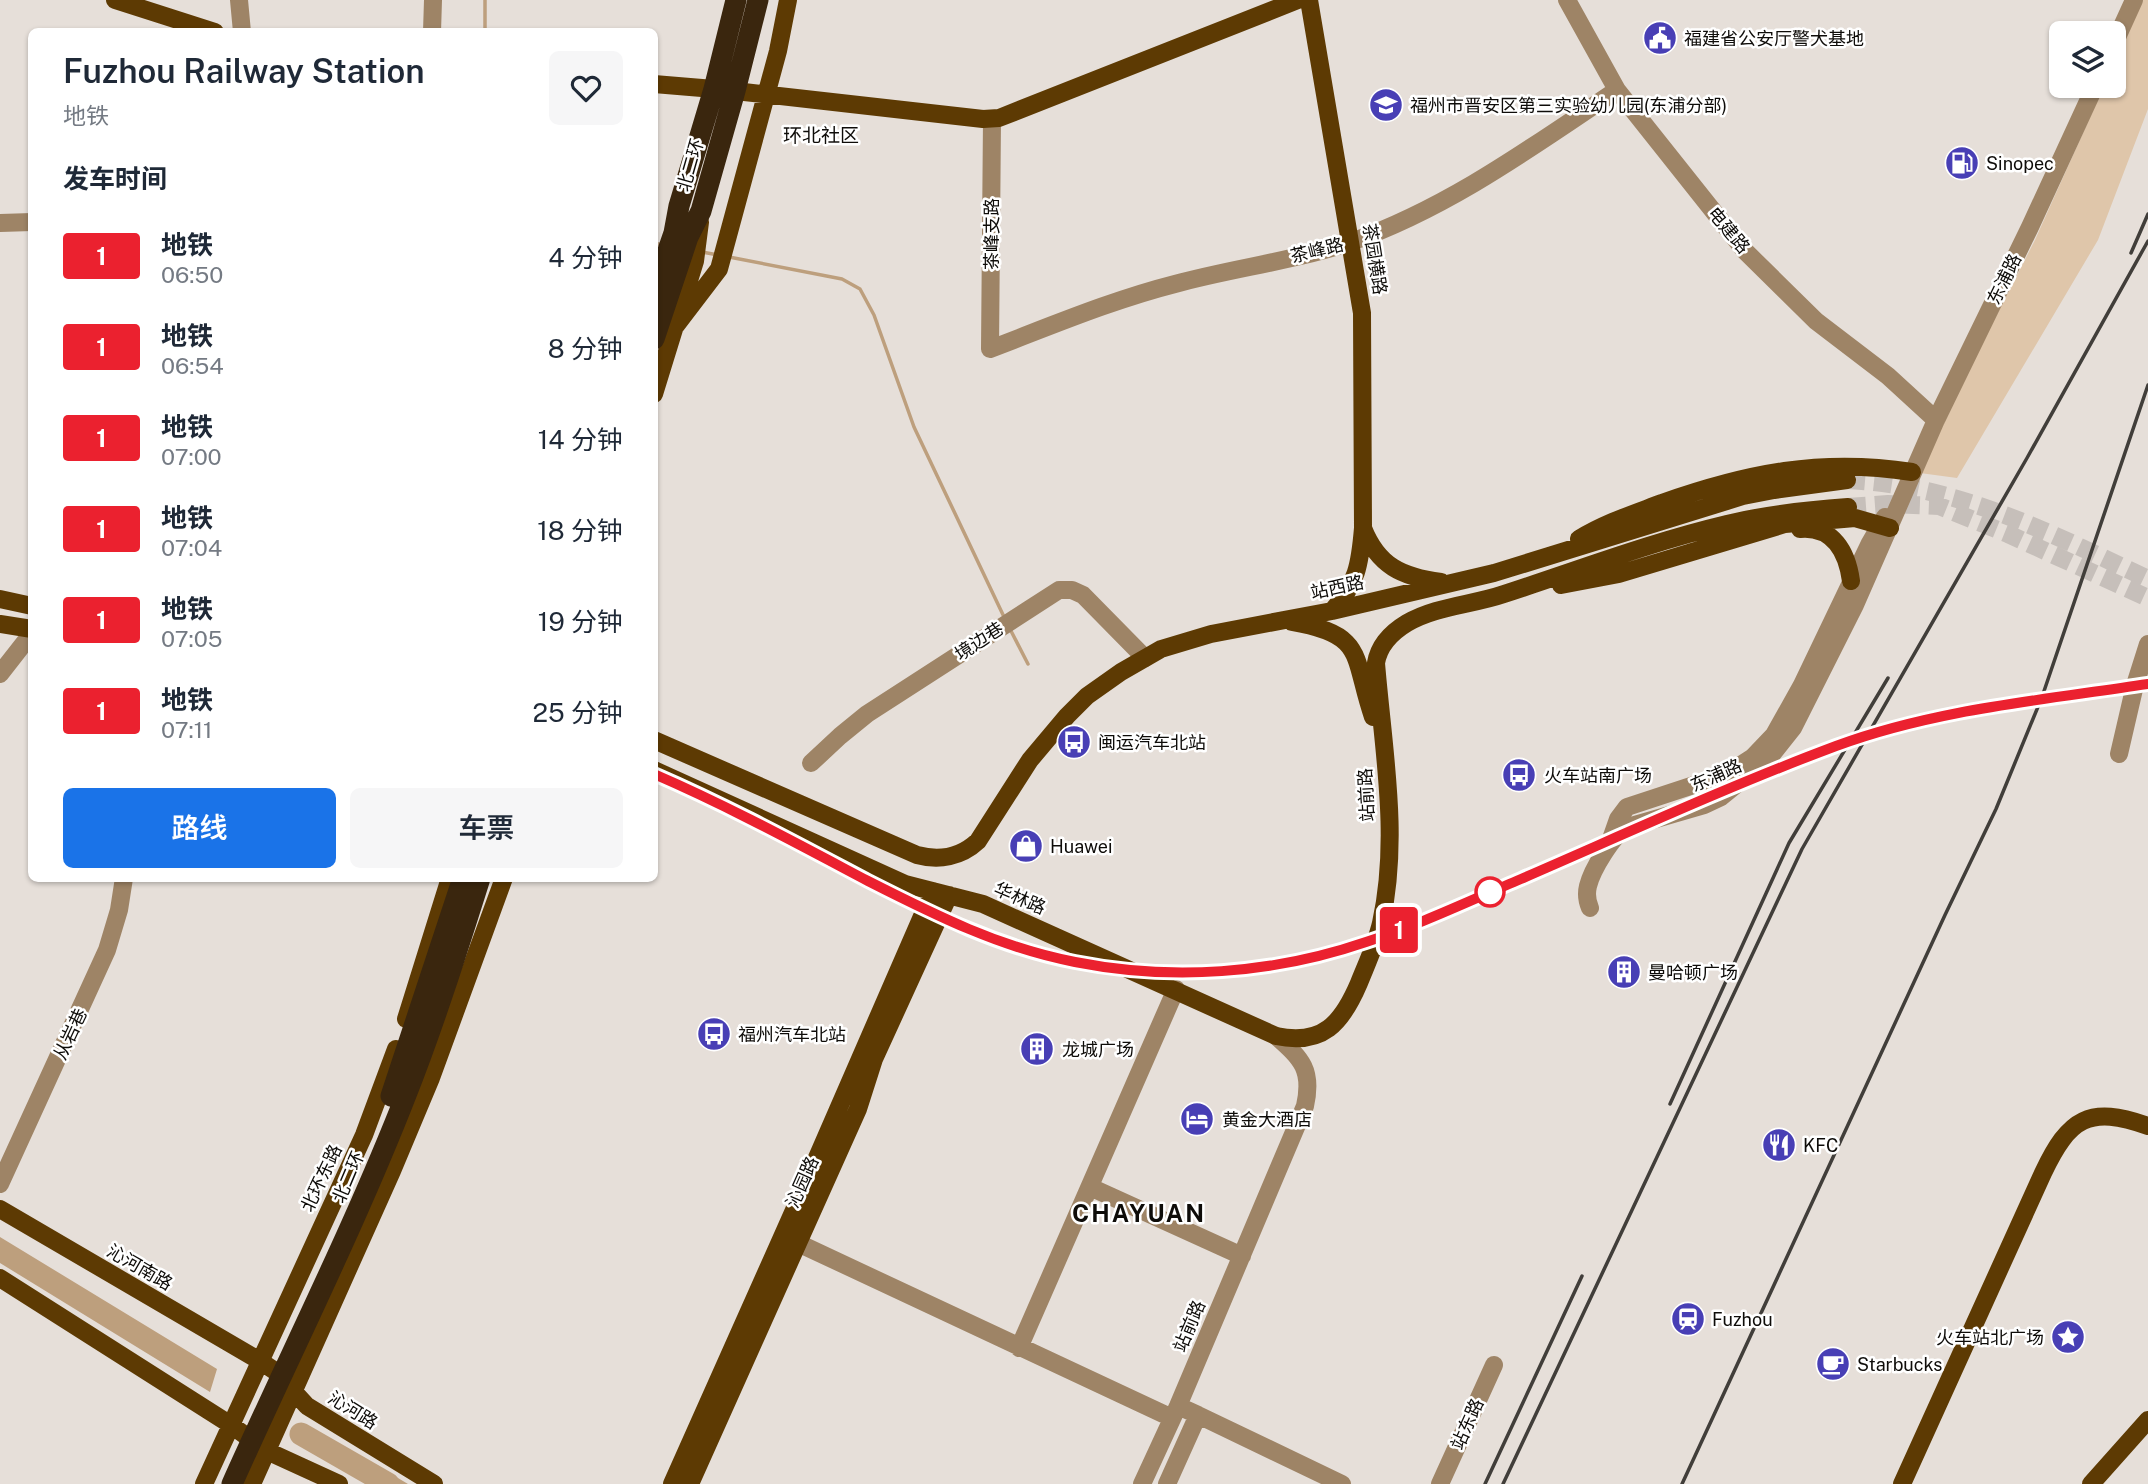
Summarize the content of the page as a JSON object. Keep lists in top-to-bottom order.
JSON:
{
  "streets": {
    "highway": ["北二环"],
    "main road": [
      "茶园横路",
      "站西路",
      "站前路",
      "华林路",
      "北环东路",
      "沁园路",
      "沁河南路",
      "沁河路"
    ],
    "street": [
      "电建路",
      "茶峰支路",
      "茶峰路",
      "东浦路",
      "境边巷",
      "从岩巷",
      "站东路"
    ]
  },
  "crossings": [
    ["电建路", "茶峰路"],
    ["电建路", "东浦路"],
    ["茶峰支路", "茶峰路"],
    ["茶峰路", "茶园横路"],
    ["茶园横路", "站西路"],
    ["站西路", "境边巷"],
    ["站前路", "华林路"],
    ["华林路", "沁园路"],
    ["北环东路", "沁河南路"],
    ["北环东路", "沁河路"],
    ["沁河南路", "沁河路"]
  ],
  "districts": ["环北社区", "CHAYUAN"],
  "places": {
    "public building": ["福建省公安厅警犬基地"],
    "school or university": ["福州市晋安区第三实验幼儿园(东浦分部)"],
    "fuel station": ["Sinopec"],
    "bus stop": ["闽运汽车北站", "火车站南广场", "福州汽车北站"],
    "shop": ["Huawei"],
    "building": ["曼哈顿广场", "龙城广场"],
    "hotel": ["黄金大酒店"],
    "restaurant": ["KFC"],
    "station": ["Fuzhou"],
    "place": ["火车站北广场"],
    "cafe": ["Starbucks"]
  },
  "lines": ["metro line 1"],
  "page": {
    "on_map": "1",
    "heading": [
      ["Fuzhou Railway Station", "地铁"],
      "发车时间"
    ],
    "list": [
      {
        "mark": "1",
        "name": "地铁",
        "note": "06:50",
        "value": "4 分钟"
      },
      {
        "mark": "1",
        "name": "地铁",
        "note": "06:54",
        "value": "8 分钟"
      },
      {
        "mark": "1",
        "name": "地铁",
        "note": "07:00",
        "value": "14 分钟"
      },
      {
        "mark": "1",
        "name": "地铁",
        "note": "07:04",
        "value": "18 分钟"
      },
      {
        "mark": "1",
        "name": "地铁",
        "note": "07:05",
        "value": "19 分钟"
      },
      {
        "mark": "1",
        "name": "地铁",
        "note": "07:11",
        "value": "25 分钟"
      }
    ],
    "buttons": ["路线", "车票"]
  }
}
